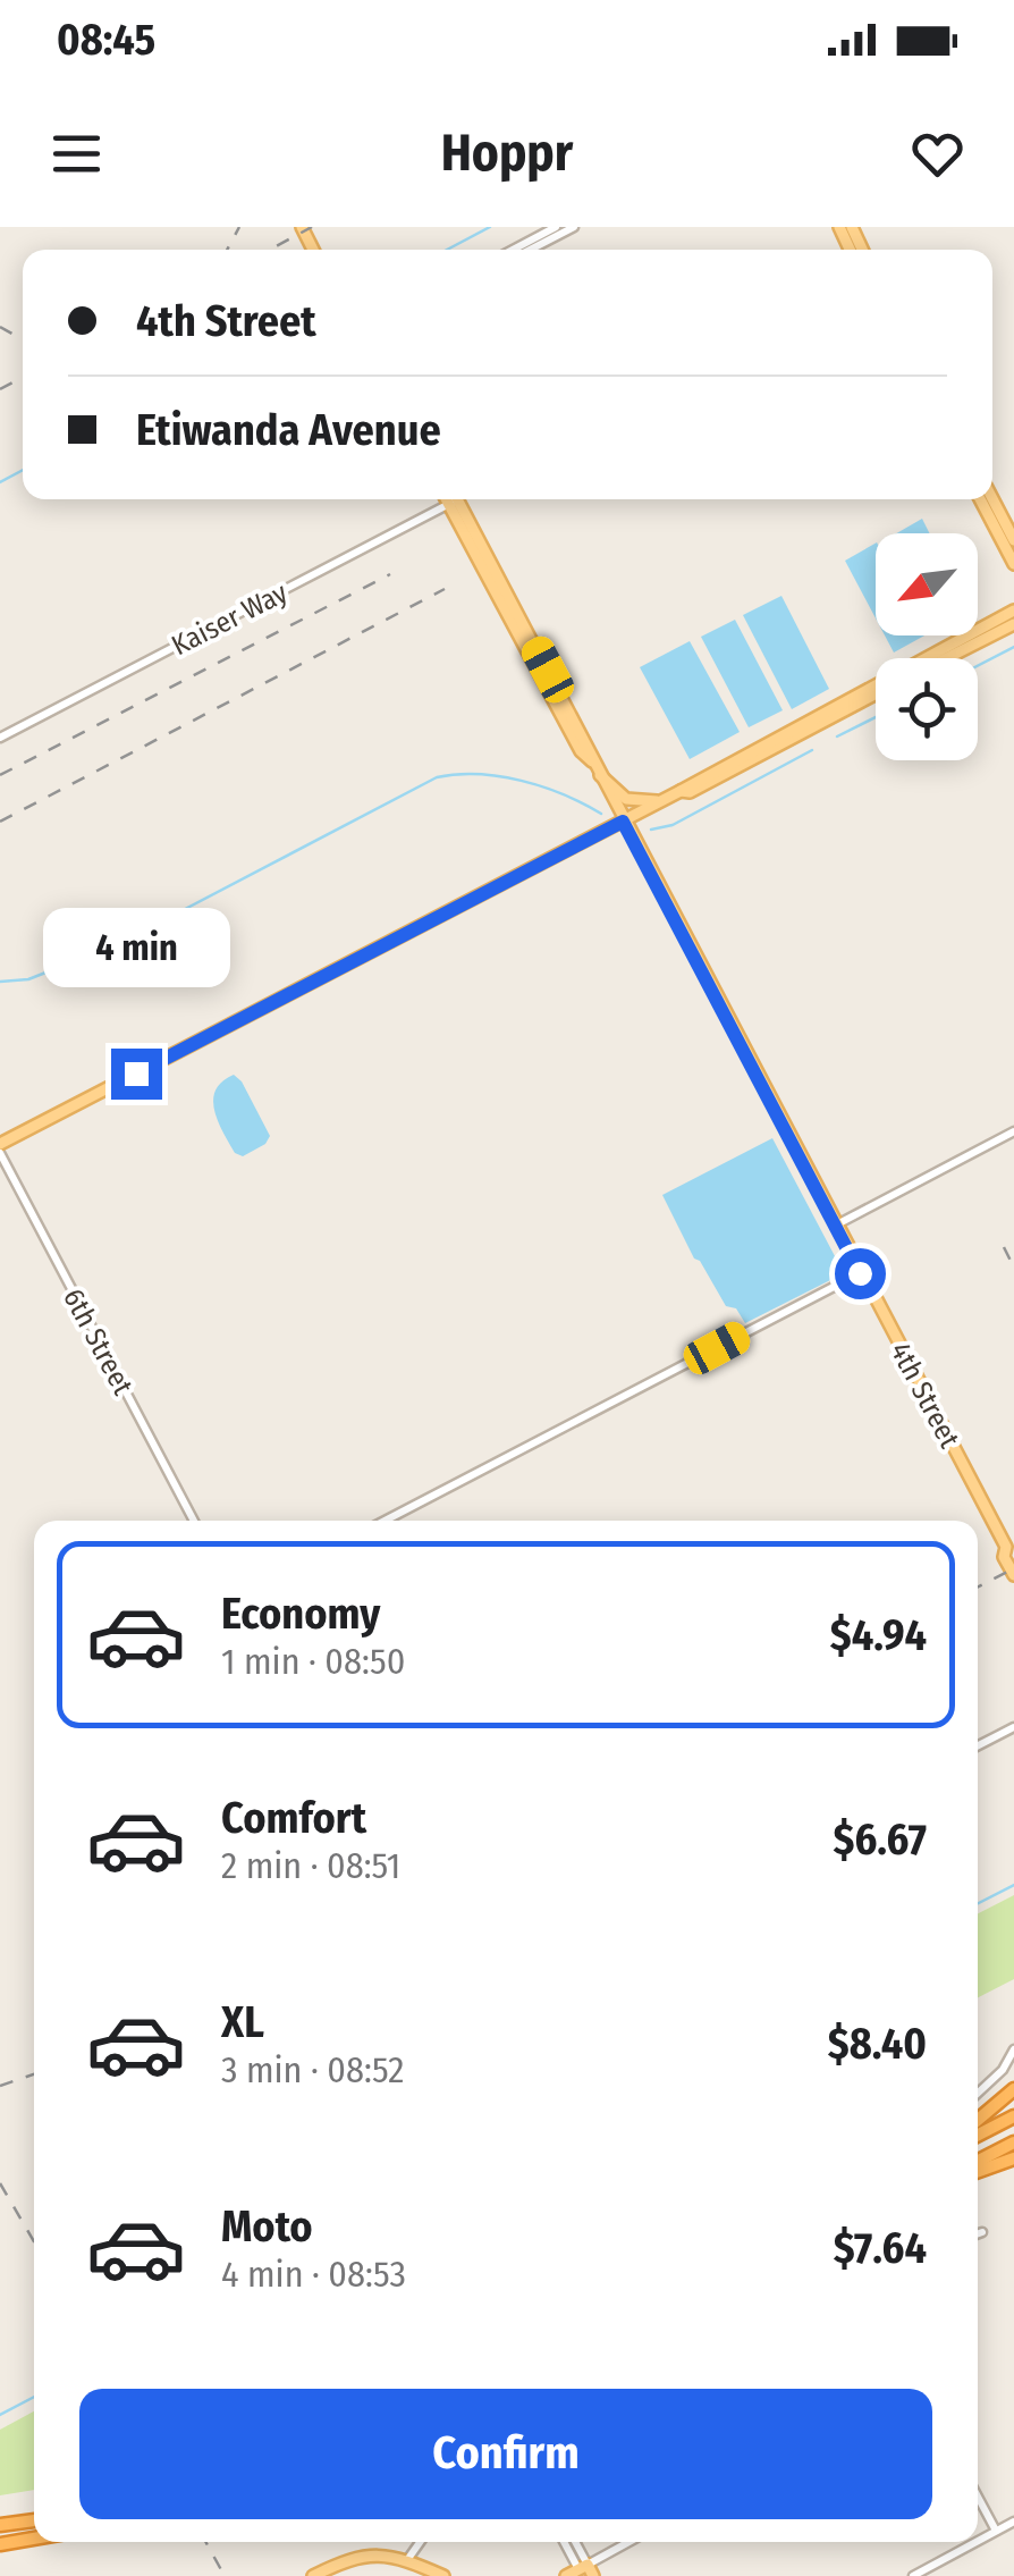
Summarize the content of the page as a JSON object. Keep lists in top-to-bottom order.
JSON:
{
  "streets": {
    "main road": ["4th Street"],
    "street": ["Kaiser Way", "6th Street"]
  },
  "north": "bottom left",
  "page": {
    "status": "08:45",
    "header": "Hoppr",
    "banner": ["4th Street", "Etiwanda Avenue"],
    "bubble": "4 min",
    "list": [
      {
        "name": "Economy",
        "note": "1 min · 08:50",
        "value": "$4.94"
      },
      {
        "name": "Comfort",
        "note": "2 min · 08:51",
        "value": "$6.67"
      },
      {
        "name": "XL",
        "note": "3 min · 08:52",
        "value": "$8.40"
      },
      {
        "name": "Moto",
        "note": "4 min · 08:53",
        "value": "$7.64"
      }
    ],
    "buttons": "Confirm"
  }
}
